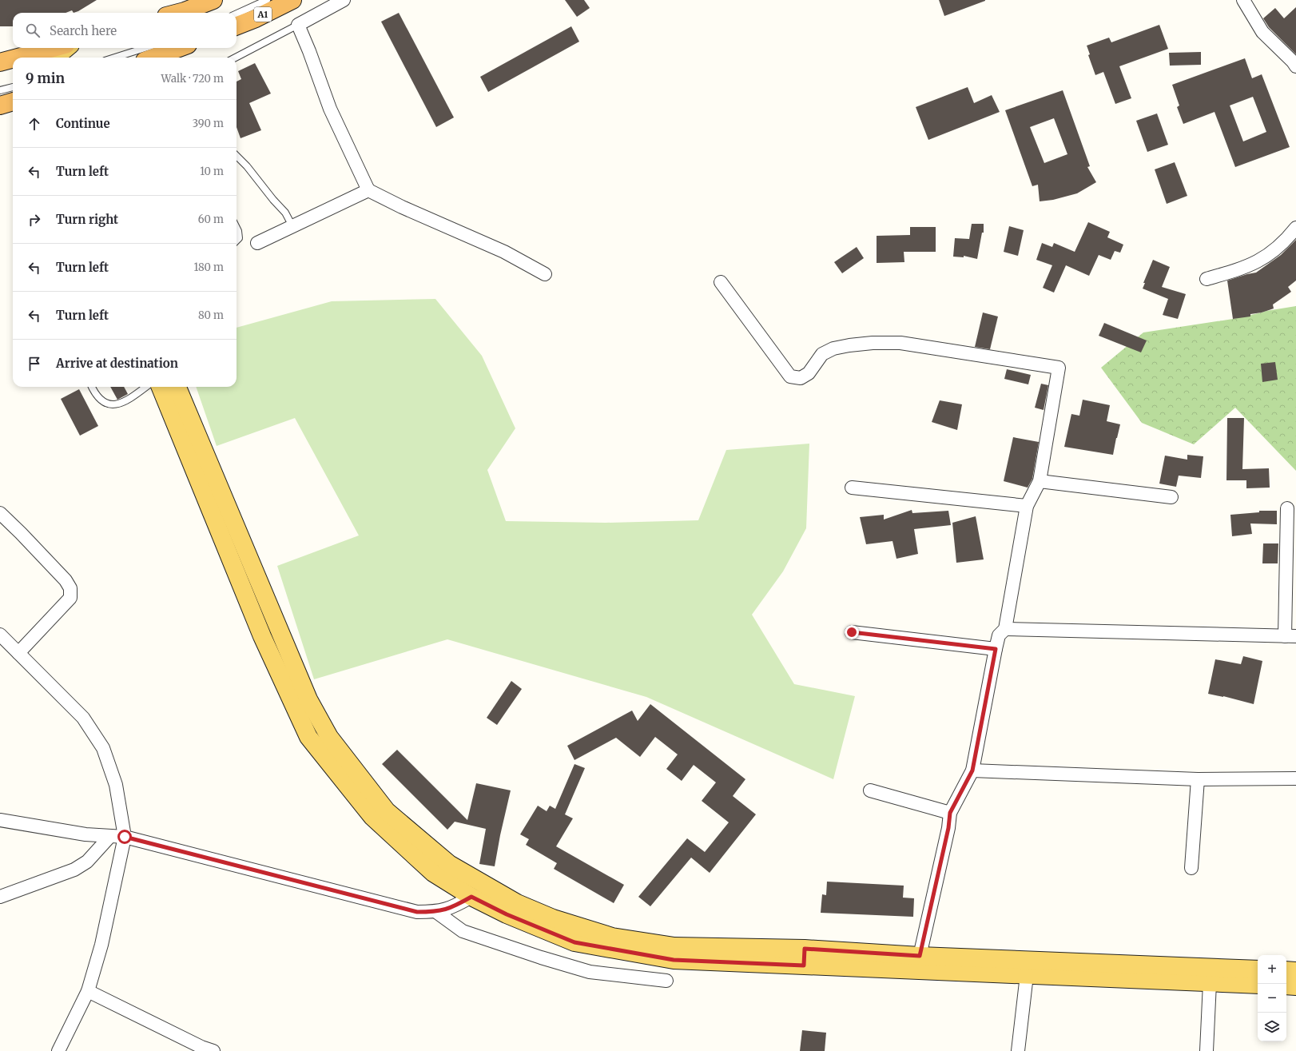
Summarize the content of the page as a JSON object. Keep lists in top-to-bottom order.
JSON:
{
  "streets": {
    "highway": ["A1"]
  },
  "page": {
    "search": "Search here",
    "heading": ["9 min", "Walk · 720 m"],
    "list": [
      ["Continue", "390 m"],
      ["Turn left", "10 m"],
      ["Turn right", "60 m"],
      ["Turn left", "180 m"],
      ["Turn left", "80 m"],
      "Arrive at destination"
    ],
    "map_buttons": ["+", "−"]
  }
}
